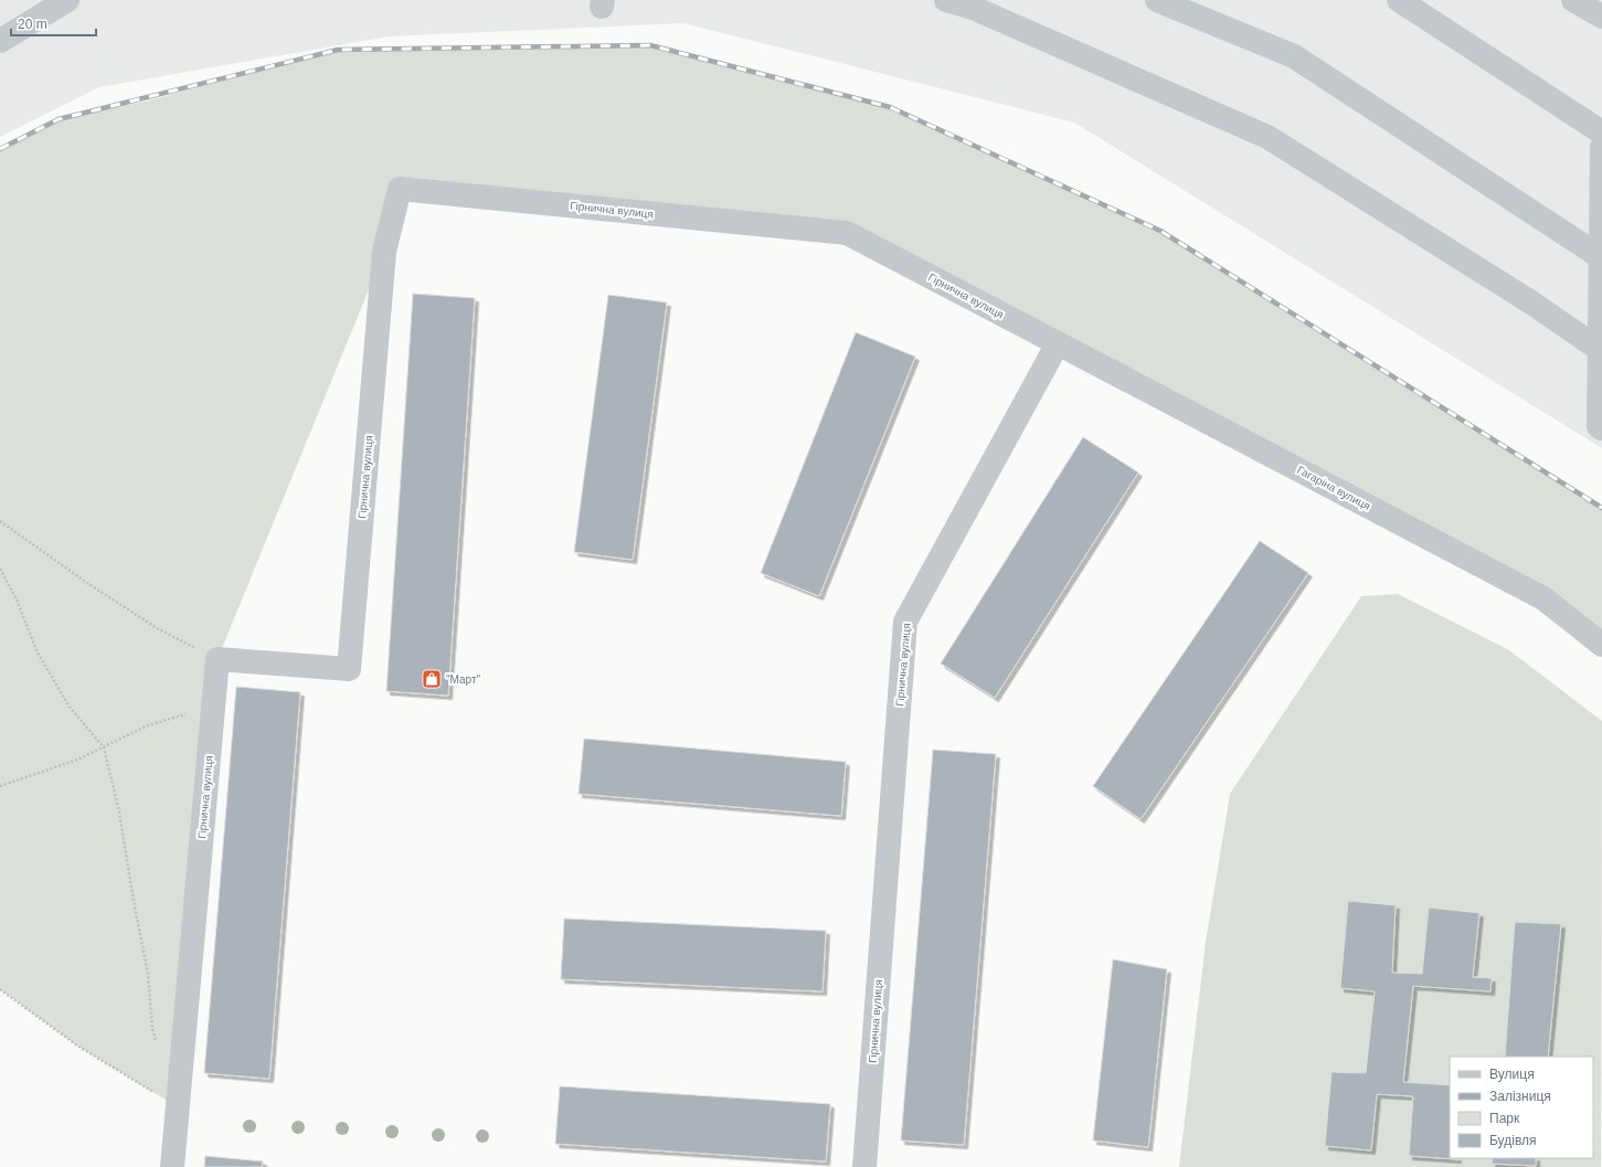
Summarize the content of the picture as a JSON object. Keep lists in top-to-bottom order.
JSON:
{
  "streets": {
    "street": ["Гірнична вулиця", "Гагаріна вулиця"]
  },
  "crossings": [
    ["Гірнична вулиця", "Гагаріна вулиця"]
  ],
  "places": {
    "shop": ["\"Март\""]
  },
  "legend": [
    "Вулиця",
    "Залізниця",
    "Парк",
    "Будівля"
  ],
  "scale_bar": "20 m"
}
